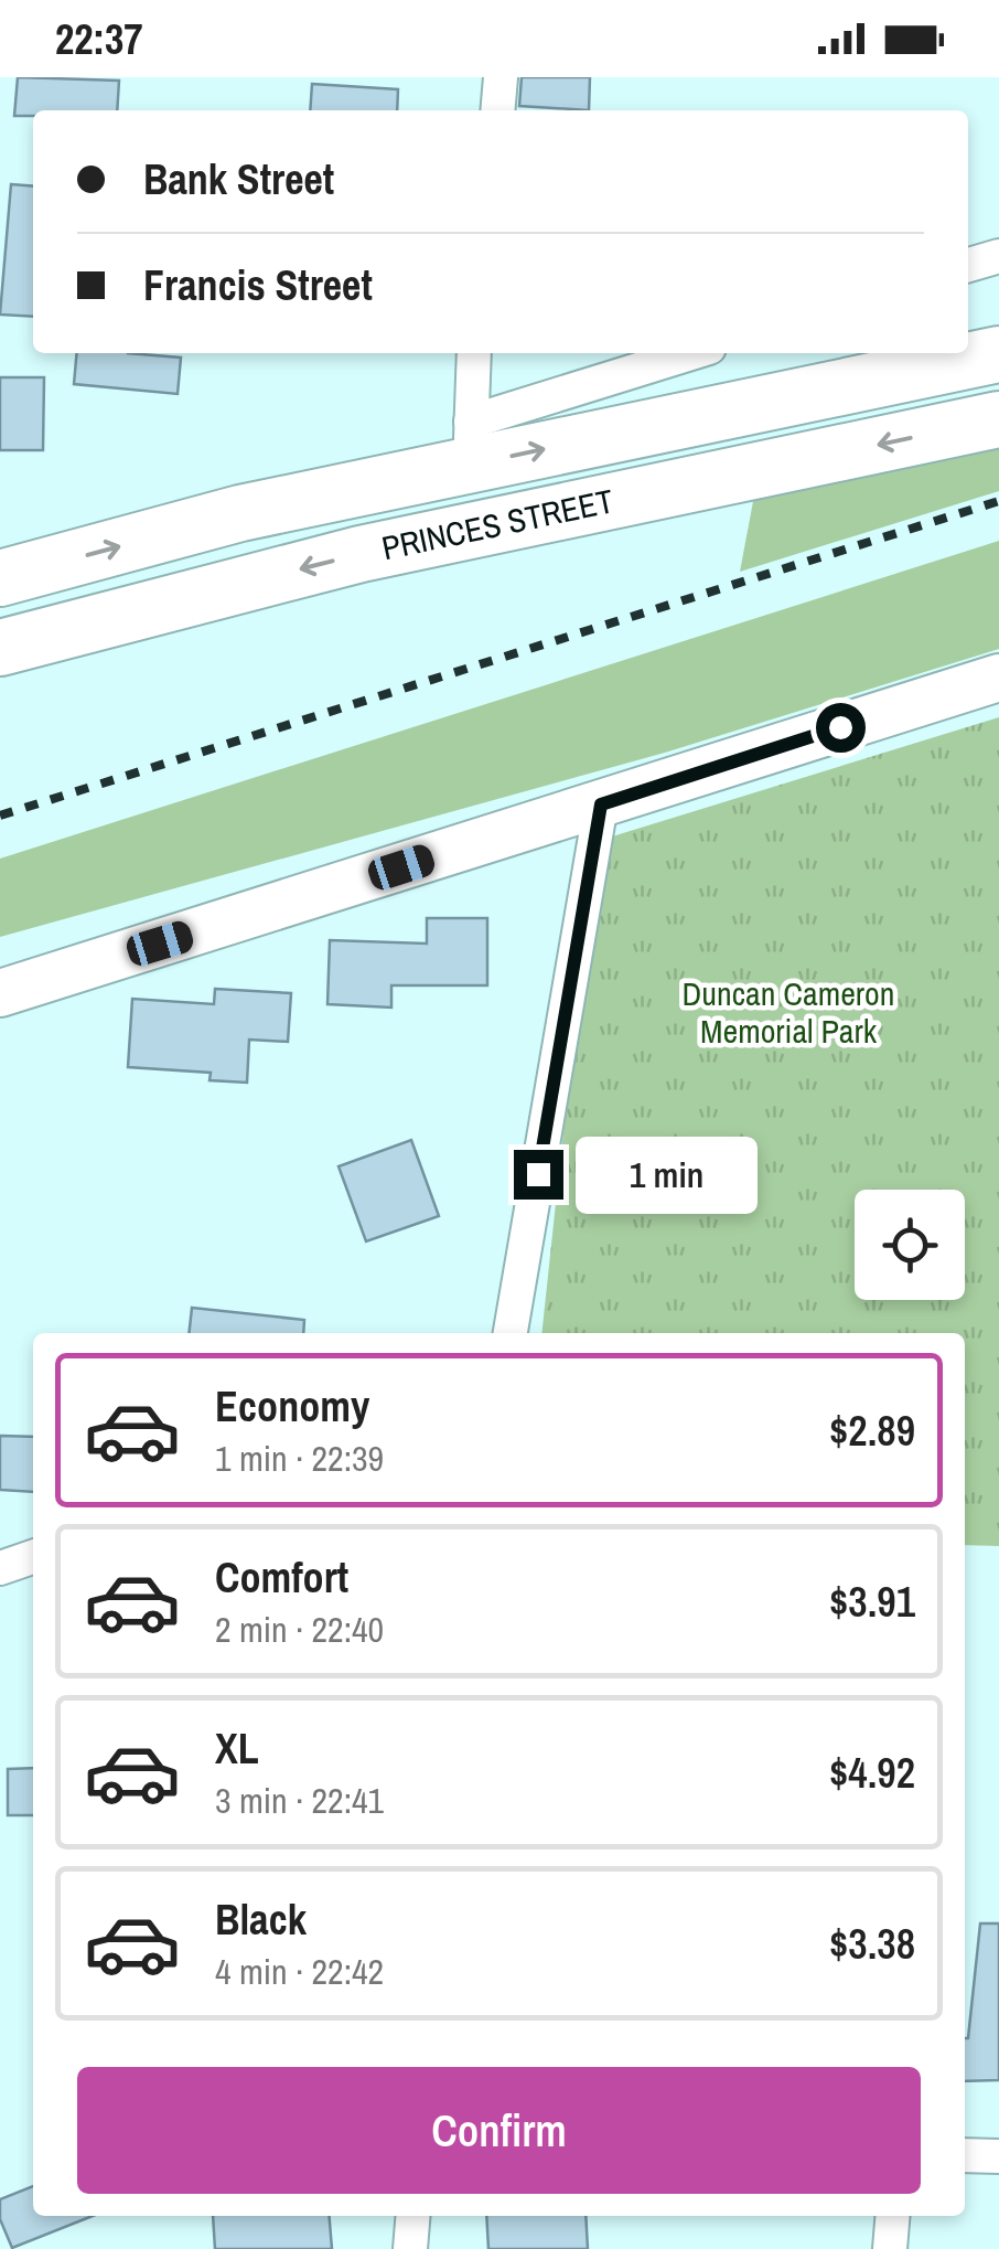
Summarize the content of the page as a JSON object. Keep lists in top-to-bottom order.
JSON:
{
  "streets": {
    "highway": ["PRINCES STREET"]
  },
  "parks": ["Duncan Cameron Memorial Park"],
  "page": {
    "status": "22:37",
    "banner": ["Bank Street", "Francis Street"],
    "bubble": "1 min",
    "list": [
      {
        "name": "Economy",
        "note": "1 min · 22:39",
        "value": "$2.89"
      },
      {
        "name": "Comfort",
        "note": "2 min · 22:40",
        "value": "$3.91"
      },
      {
        "name": "XL",
        "note": "3 min · 22:41",
        "value": "$4.92"
      },
      {
        "name": "Black",
        "note": "4 min · 22:42",
        "value": "$3.38"
      }
    ],
    "buttons": "Confirm"
  }
}
